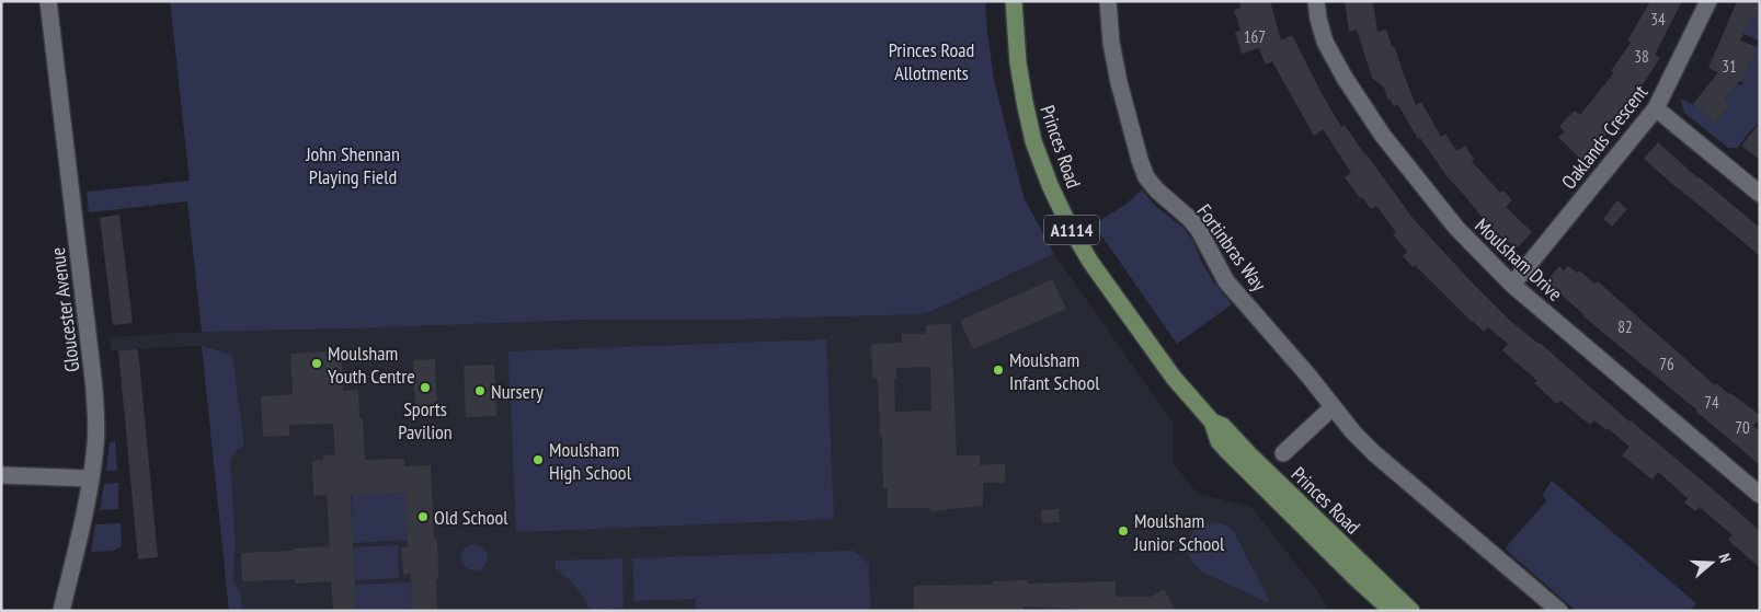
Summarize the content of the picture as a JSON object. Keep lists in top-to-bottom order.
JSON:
{
  "streets": {
    "main road": ["Princes Road", "A1114"],
    "street": [
      "Oaklands Crescent",
      "Fortinbras Way",
      "Moulsham Drive",
      "Gloucester Avenue"
    ]
  },
  "crossings": [
    ["Oaklands Crescent", "Moulsham Drive"]
  ],
  "parks": ["Princes Road Allotments", "John Shennan Playing Field"],
  "places": [
    "Moulsham Youth Centre",
    "Moulsham Infant School",
    "Sports Pavilion",
    "Nursery",
    "Moulsham High School",
    "Old School",
    "Moulsham Junior School"
  ],
  "house_numbers": [
    "34",
    "167",
    "38",
    "31",
    "82",
    "76",
    "74",
    "70"
  ],
  "north": "right"
}
